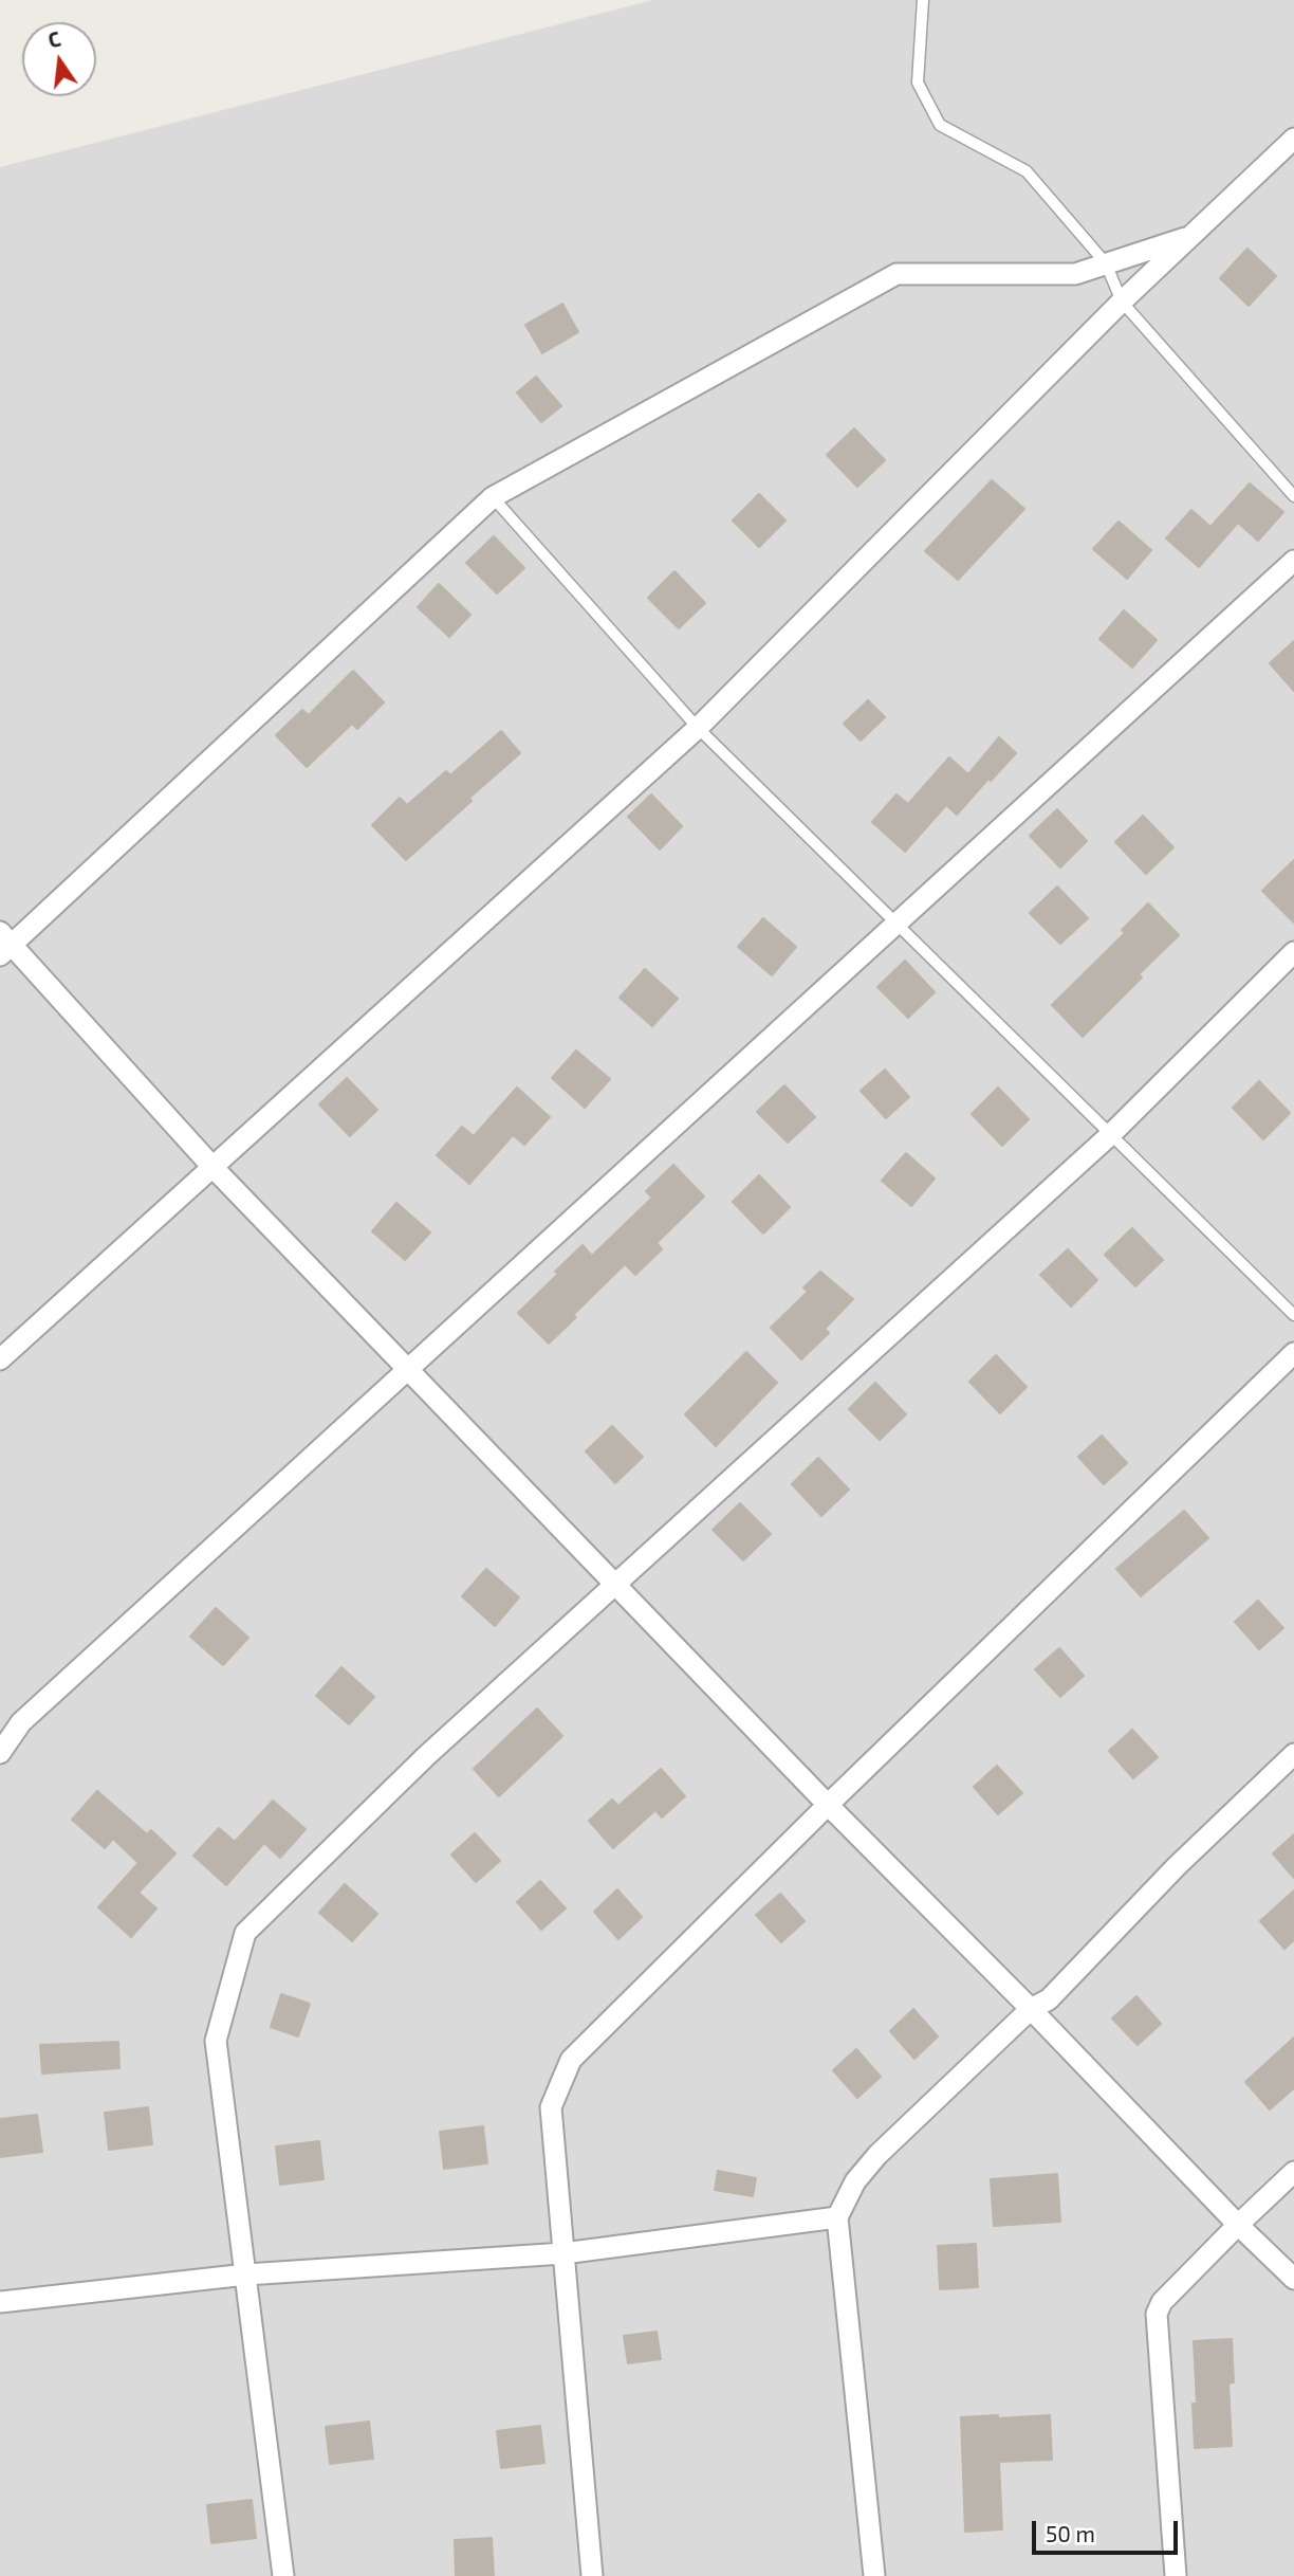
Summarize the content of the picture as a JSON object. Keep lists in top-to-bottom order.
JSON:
{
  "scale_bar": "50 m",
  "north": "top"
}
